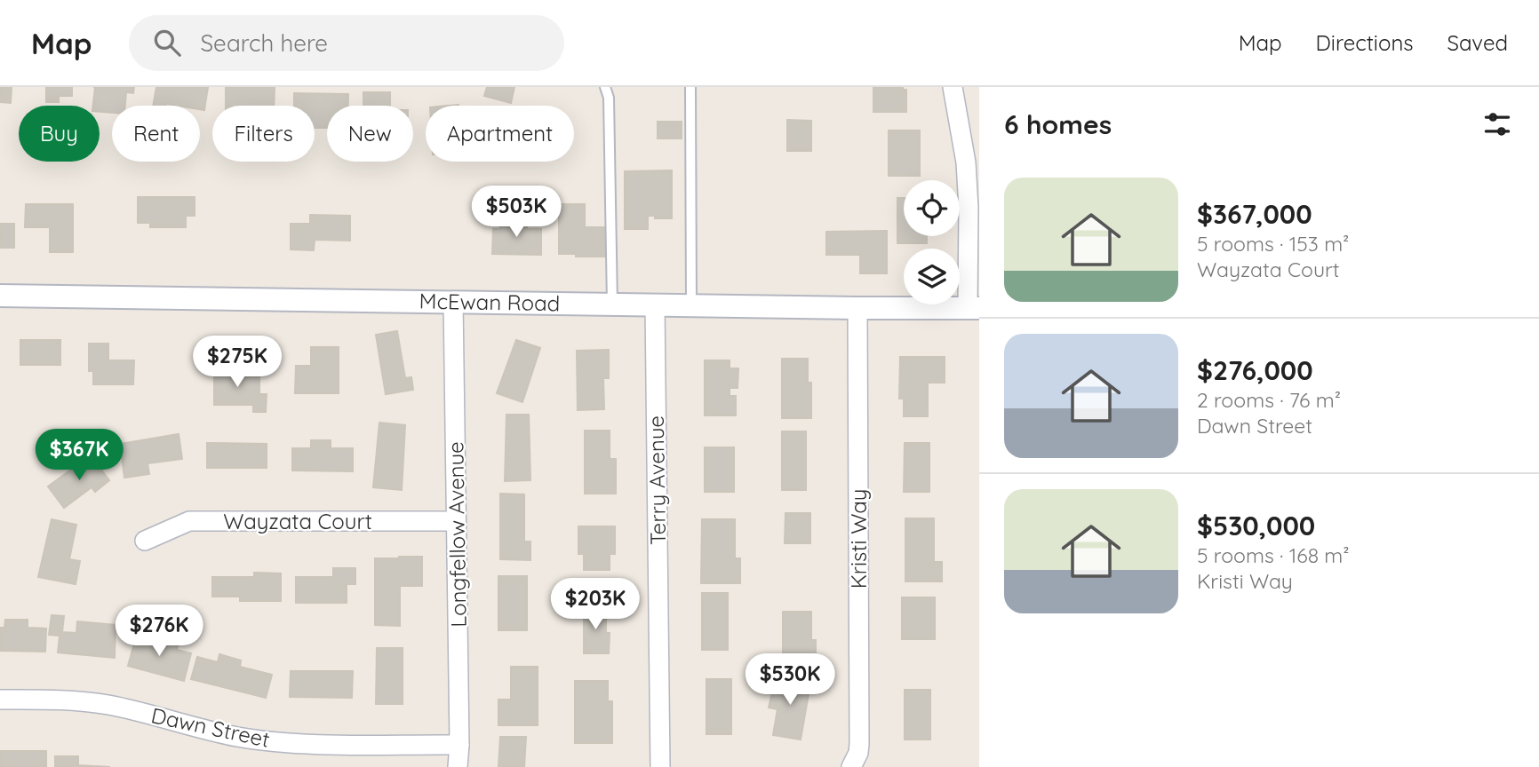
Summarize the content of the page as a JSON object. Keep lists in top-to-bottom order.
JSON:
{
  "streets": {
    "street": [
      "McEwan Road",
      "Terry Avenue",
      "Wayzata Court",
      "Longfellow Avenue",
      "Kristi Way",
      "Dawn Street"
    ]
  },
  "crossings": [
    ["McEwan Road", "Terry Avenue"],
    ["McEwan Road", "Longfellow Avenue"],
    ["McEwan Road", "Kristi Way"],
    ["Wayzata Court", "Longfellow Avenue"],
    ["Longfellow Avenue", "Dawn Street"]
  ],
  "page": {
    "header": "Map",
    "search": "Search here",
    "nav": ["Map", "Directions", "Saved"],
    "heading": "6 homes",
    "chip": [
      "Buy",
      "Rent",
      "Filters",
      "New",
      "Apartment"
    ],
    "list": [
      {
        "name": "$367,000",
        "note": "5 rooms · 153 m² · Wayzata Court"
      },
      {
        "name": "$276,000",
        "note": "2 rooms · 76 m² · Dawn Street"
      },
      {
        "name": "$530,000",
        "note": "5 rooms · 168 m² · Kristi Way"
      }
    ],
    "price": [
      "$503K",
      "$275K",
      "$367K",
      "$203K",
      "$276K",
      "$530K"
    ]
  }
}
